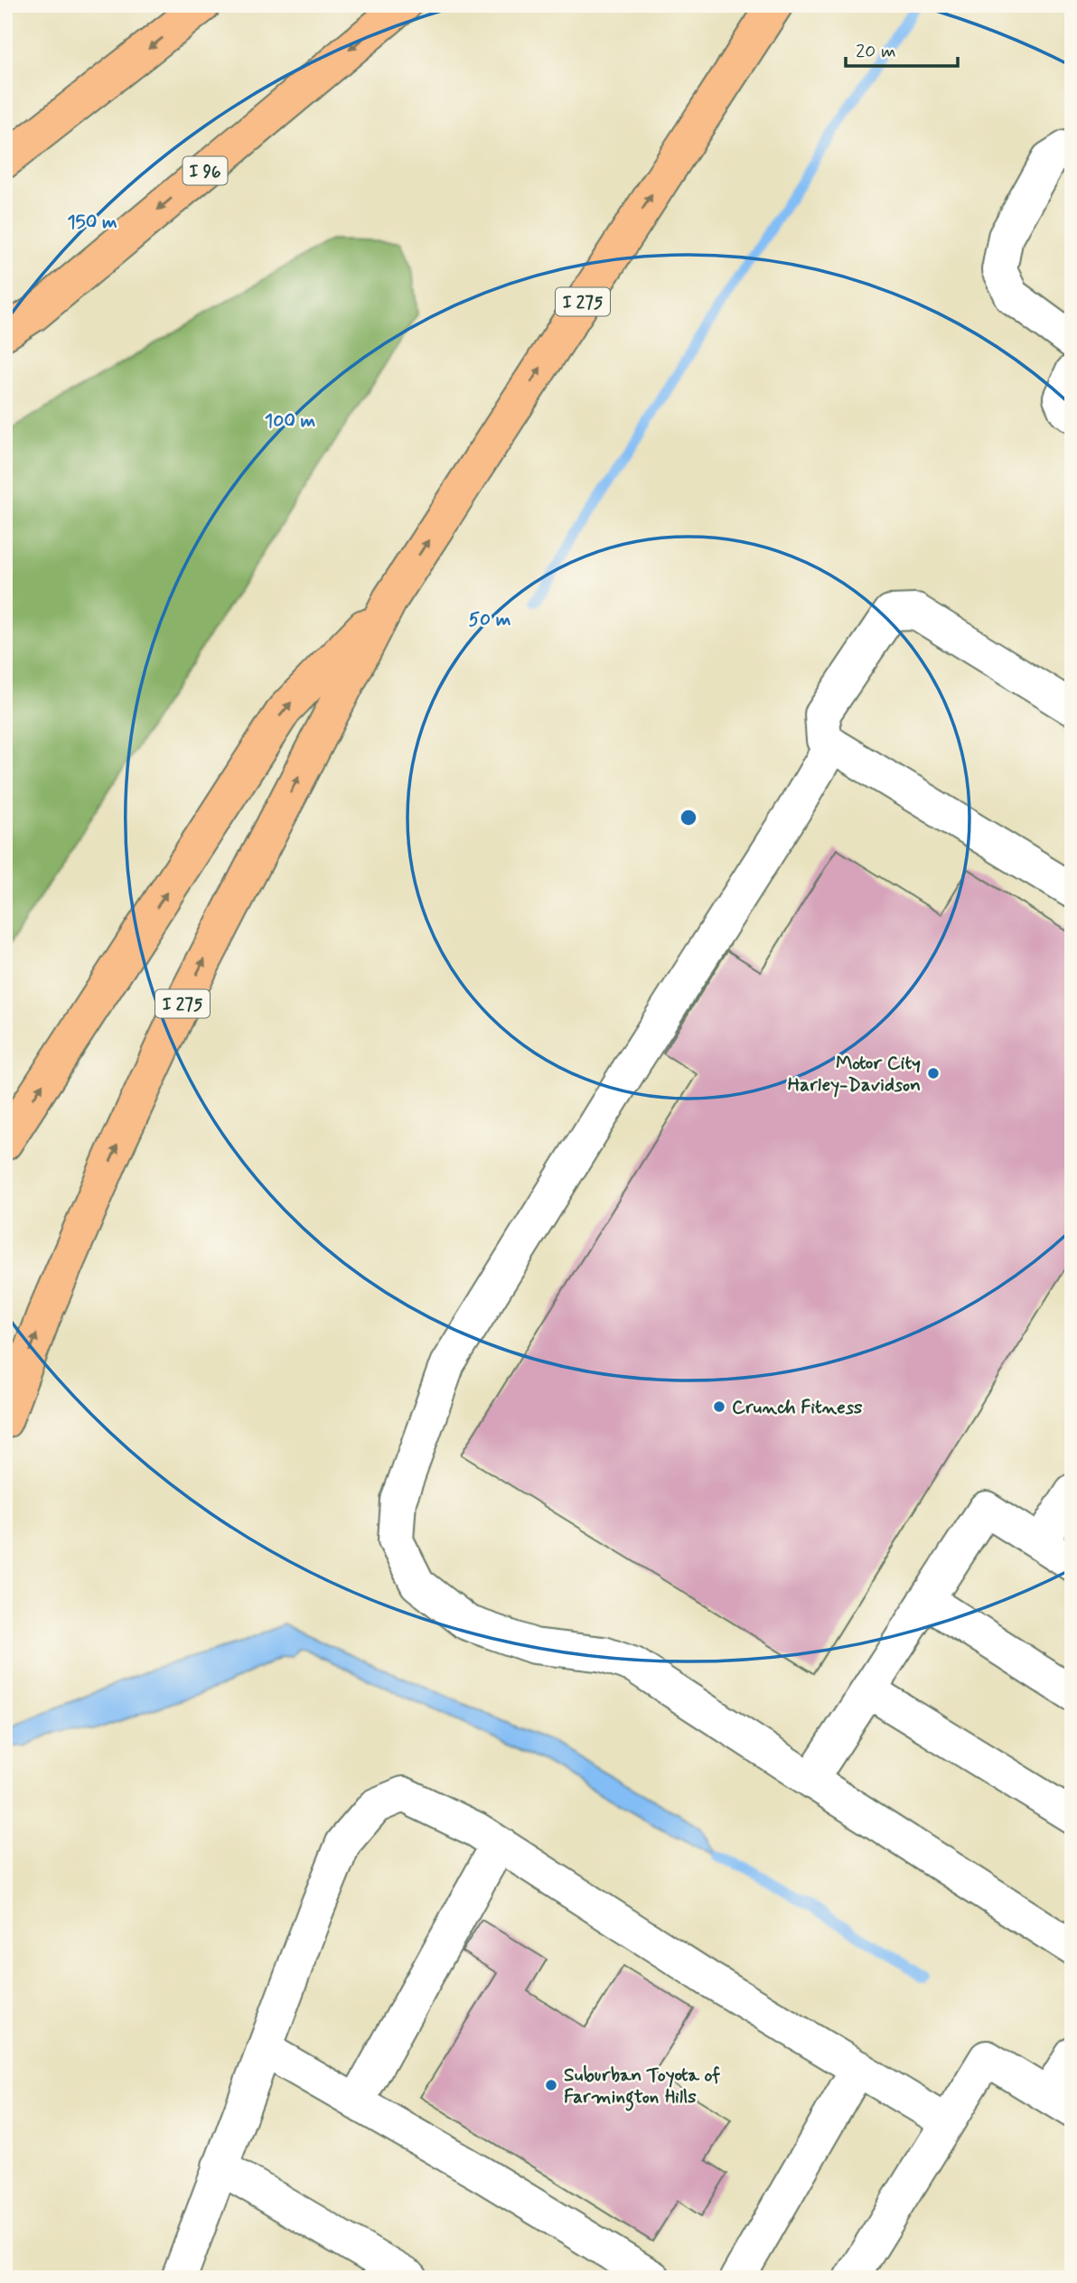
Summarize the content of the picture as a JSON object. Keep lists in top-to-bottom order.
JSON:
{
  "streets": {
    "highway": ["I 96", "I 275"]
  },
  "places": ["Motor City Harley-Davidson", "Crunch Fitness", "Suburban Toyota of Farmington Hills"],
  "scale_bar": "20 m",
  "rings": ["150 m", "100 m", "50 m"]
}
